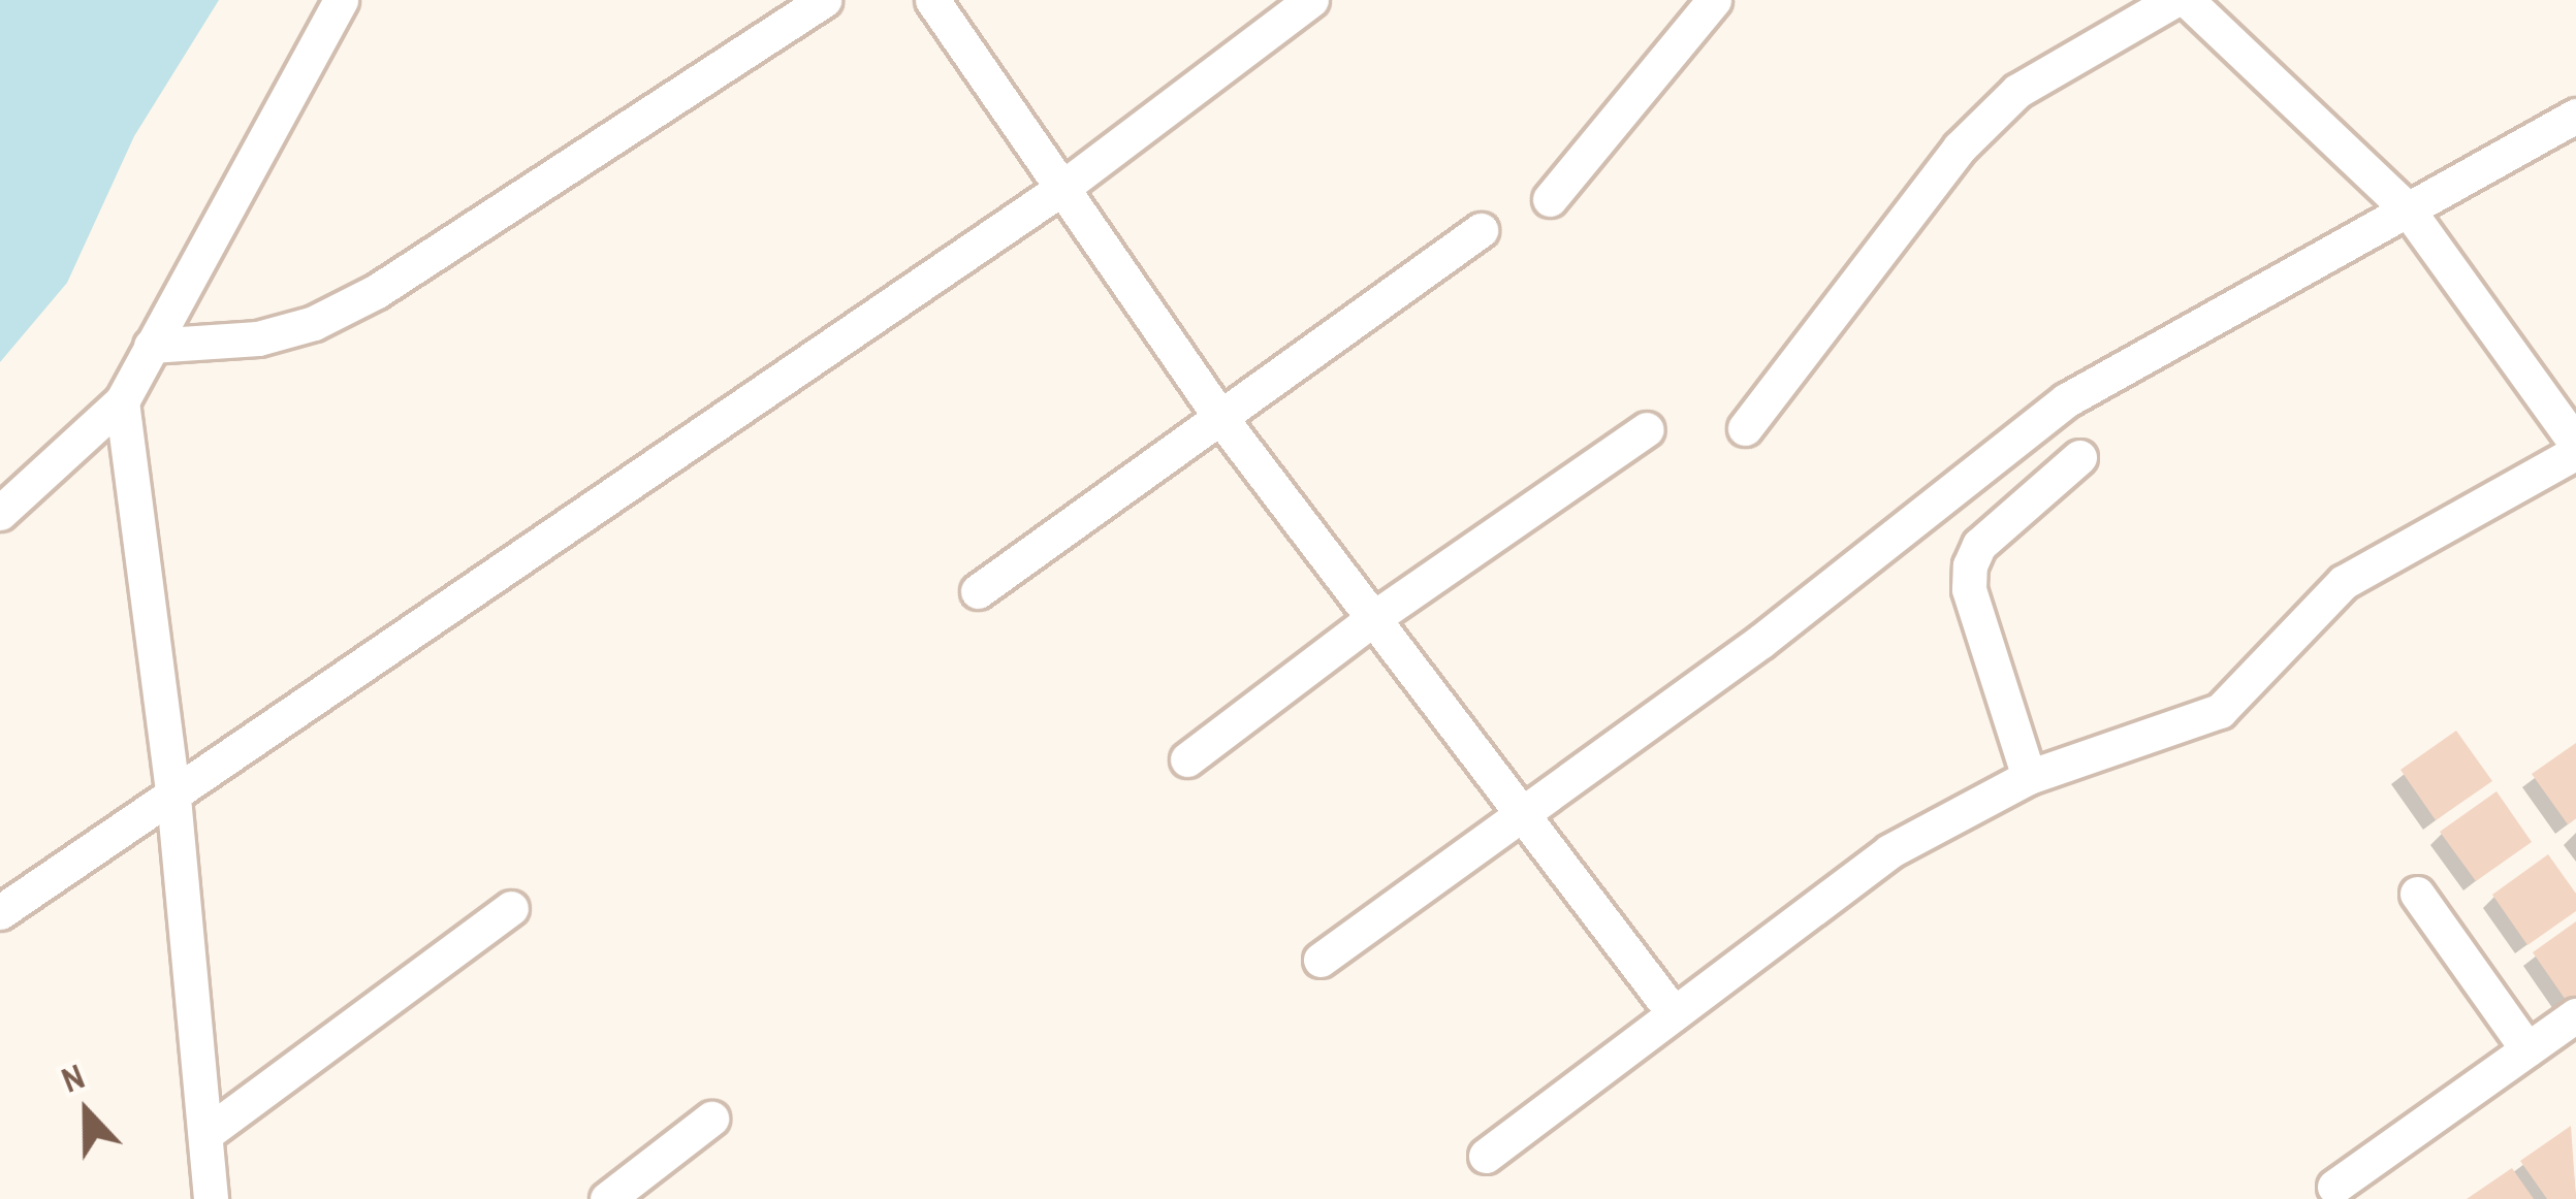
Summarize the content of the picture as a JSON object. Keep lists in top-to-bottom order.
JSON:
{
  "north": "top"
}
